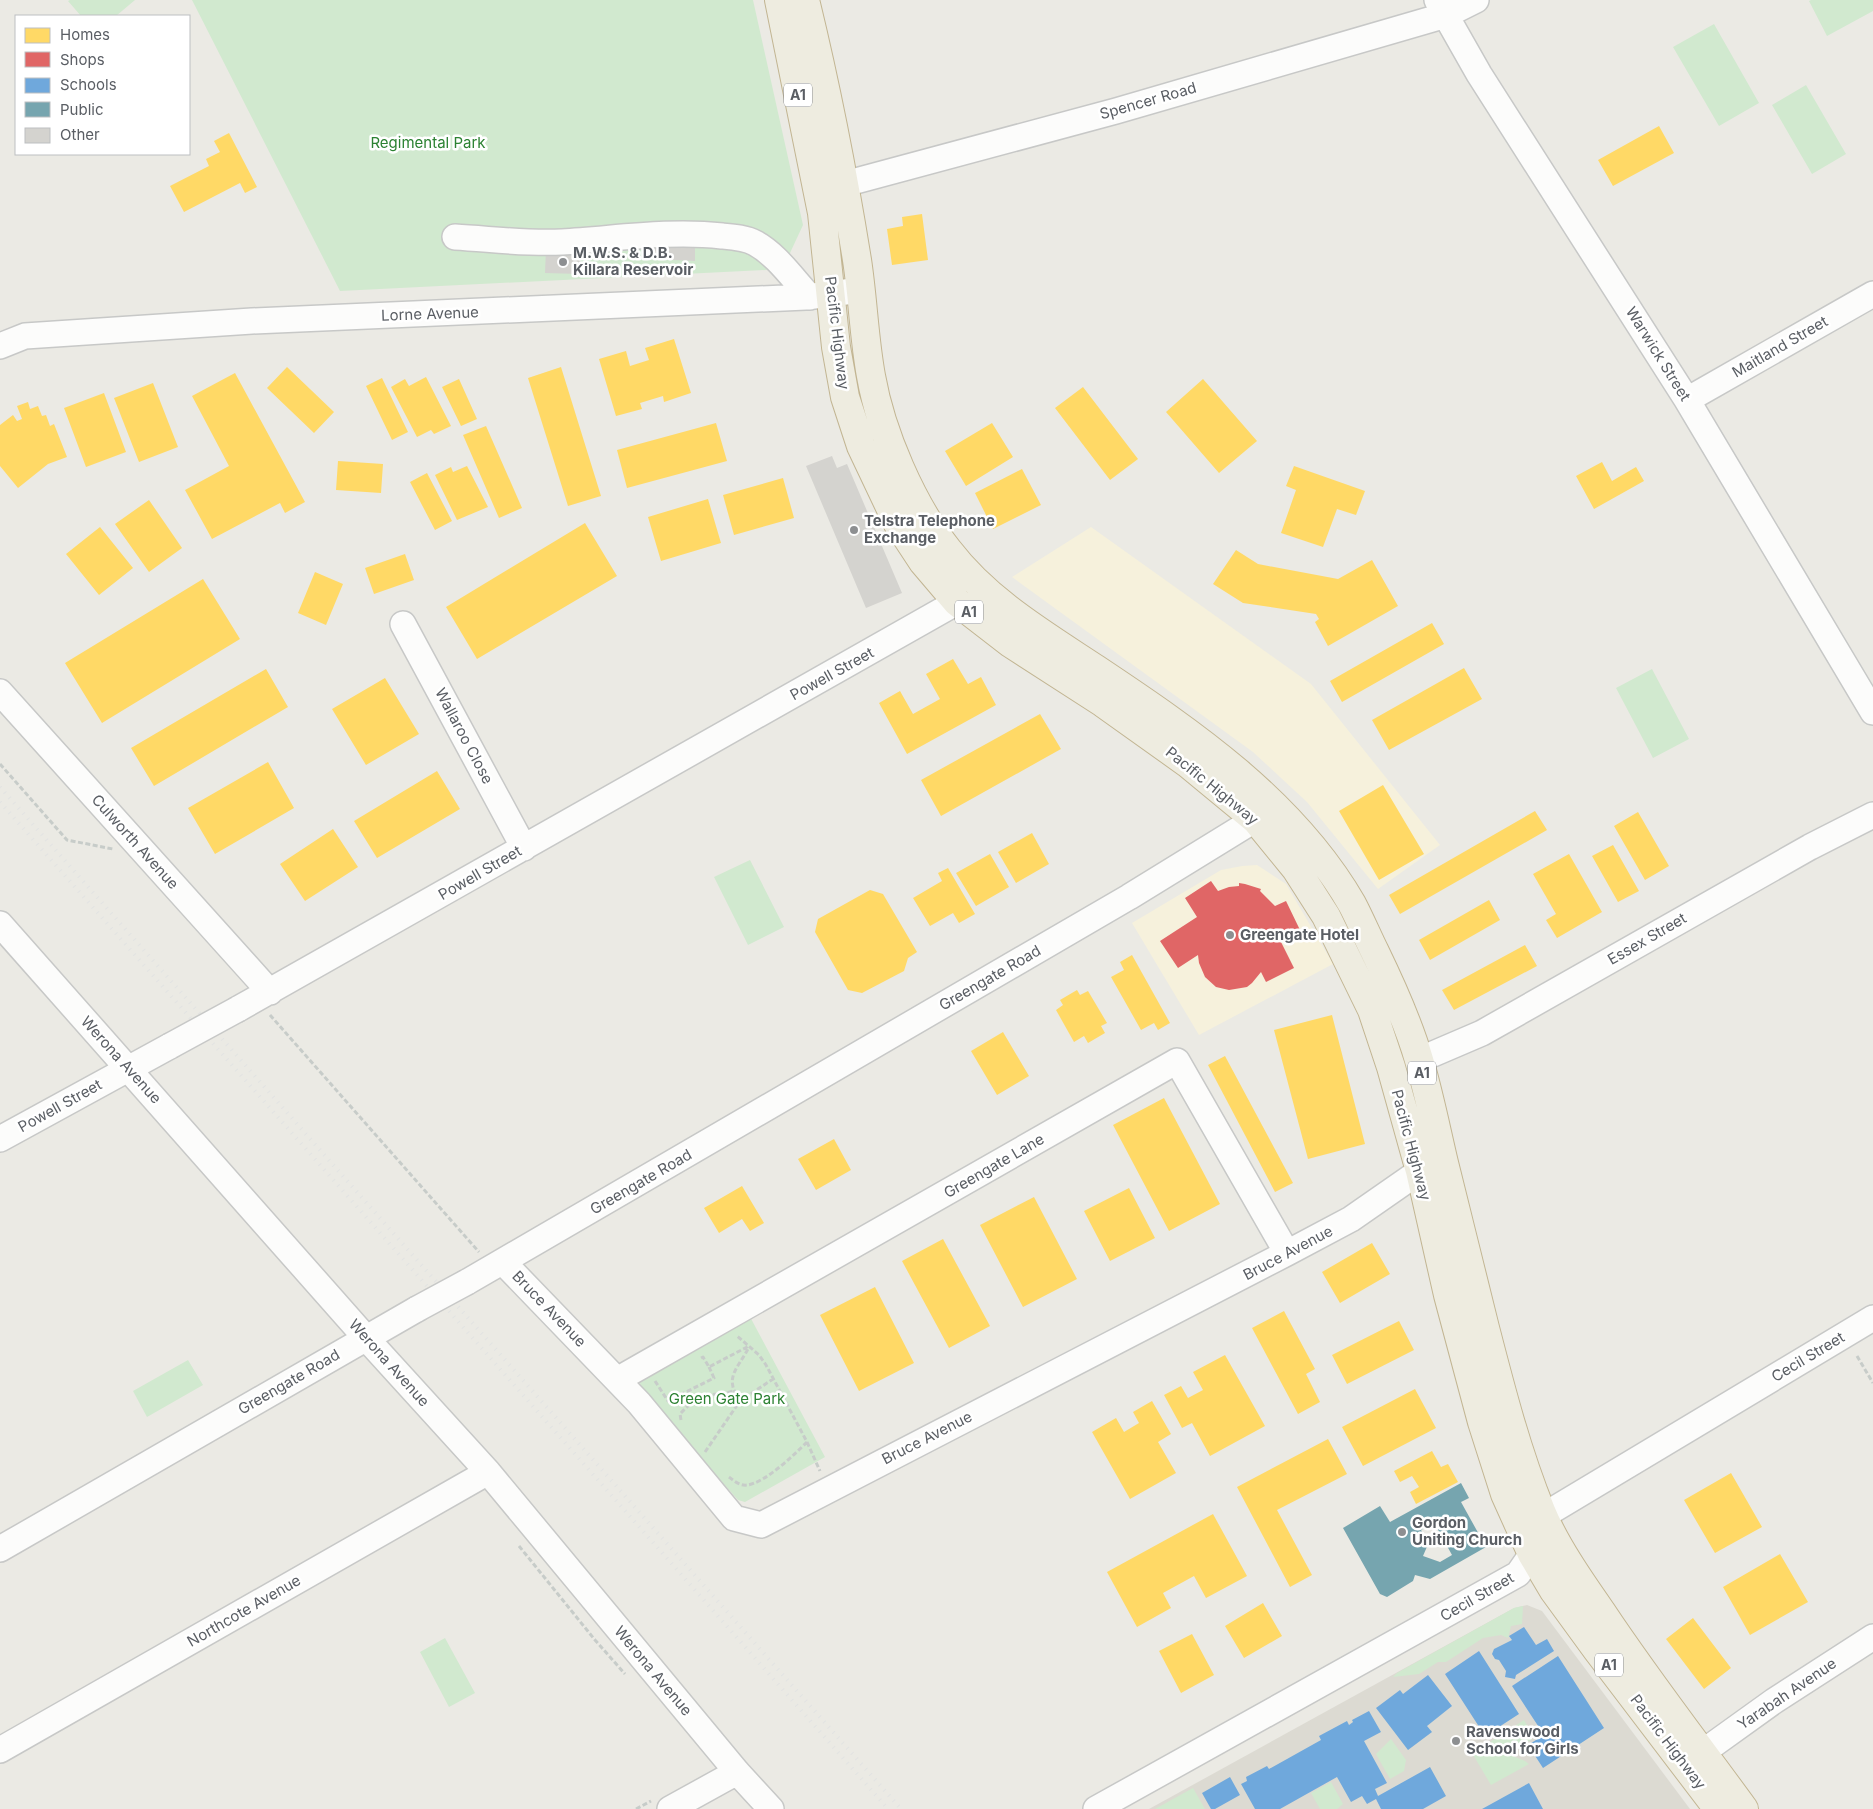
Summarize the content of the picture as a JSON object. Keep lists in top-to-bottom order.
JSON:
{
  "streets": {
    "highway": ["A1", "Pacific Highway"],
    "street": [
      "Spencer Road",
      "Lorne Avenue",
      "Maitland Street",
      "Warwick Street",
      "Powell Street",
      "Wallaroo Close",
      "Culworth Avenue",
      "Essex Street",
      "Greengate Road",
      "Werona Avenue",
      "Greengate Lane",
      "Bruce Avenue",
      "Cecil Street",
      "Northcote Avenue",
      "Yarabah Avenue"
    ]
  },
  "crossings": [
    ["Spencer Road", "Pacific Highway"],
    ["Spencer Road", "Warwick Street"],
    ["Lorne Avenue", "Pacific Highway"],
    ["Pacific Highway", "Powell Street"],
    ["Pacific Highway", "Essex Street"],
    ["Pacific Highway", "Greengate Road"],
    ["Pacific Highway", "Bruce Avenue"],
    ["Pacific Highway", "Cecil Street"],
    ["Pacific Highway", "Yarabah Avenue"],
    ["Maitland Street", "Warwick Street"],
    ["Powell Street", "Wallaroo Close"],
    ["Powell Street", "Culworth Avenue"],
    ["Powell Street", "Werona Avenue"],
    ["Greengate Road", "Werona Avenue"],
    ["Greengate Road", "Bruce Avenue"],
    ["Werona Avenue", "Northcote Avenue"],
    ["Greengate Lane", "Bruce Avenue"]
  ],
  "parks": ["Regimental Park", "Green Gate Park"],
  "places": [
    "M.W.S. & D.B. Killara Reservoir",
    "Telstra Telephone Exchange",
    "Greengate Hotel",
    "Gordon Uniting Church",
    "Ravenswood School for Girls"
  ],
  "legend": [
    "Homes",
    "Shops",
    "Schools",
    "Public",
    "Other"
  ]
}
